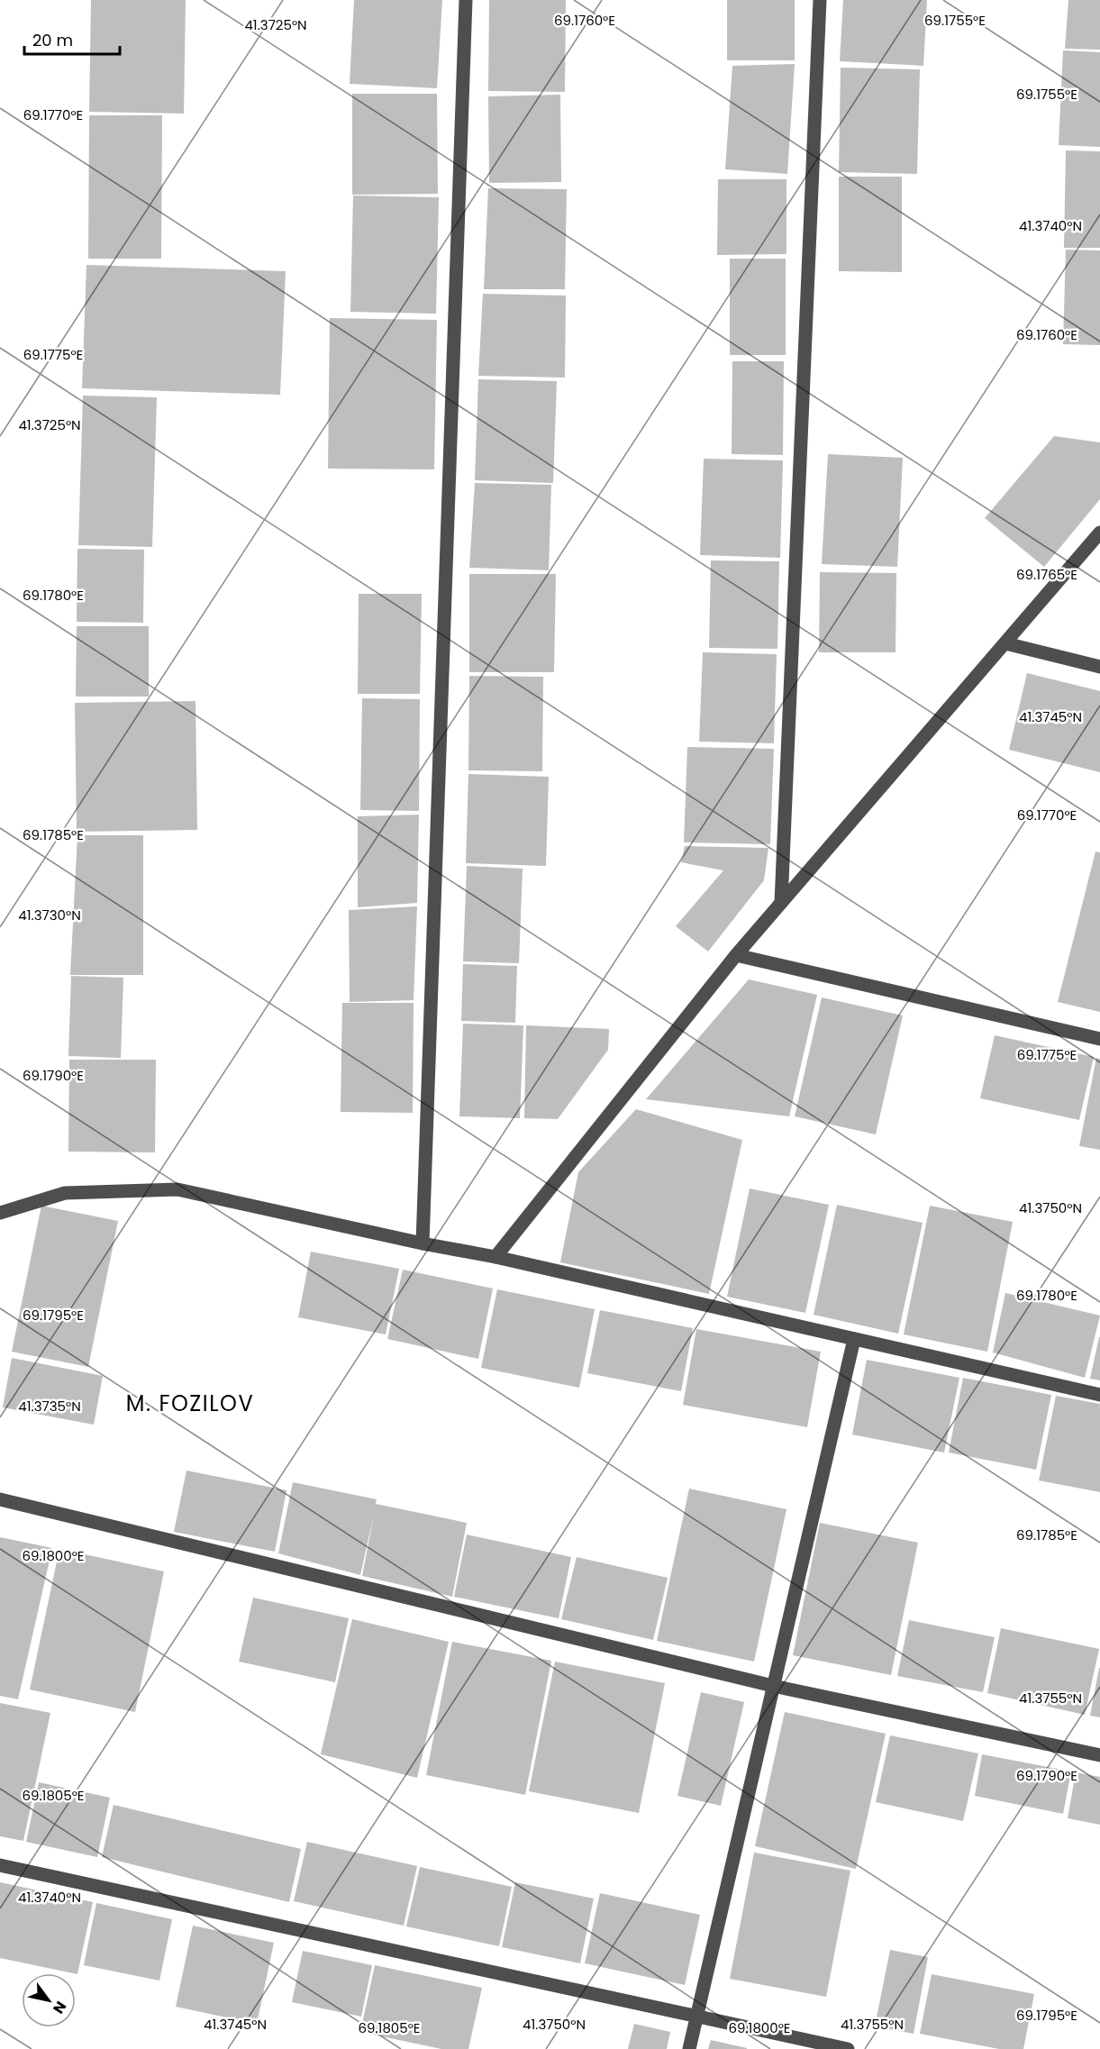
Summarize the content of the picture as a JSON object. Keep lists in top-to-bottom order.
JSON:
{
  "districts": ["M. FOZILOV"],
  "scale_bar": "20 m",
  "north": "bottom right",
  "coordinates": [
    "69.1760°E",
    "69.1755°E",
    "41.3725°N",
    "69.1770°E",
    "41.3740°N",
    "69.1775°E",
    "69.1765°E",
    "69.1780°E",
    "41.3745°N",
    "69.1785°E",
    "41.3730°N",
    "69.1790°E",
    "41.3750°N",
    "69.1795°E",
    "41.3735°N",
    "69.1800°E",
    "41.3755°N",
    "69.1805°E"
  ]
}
